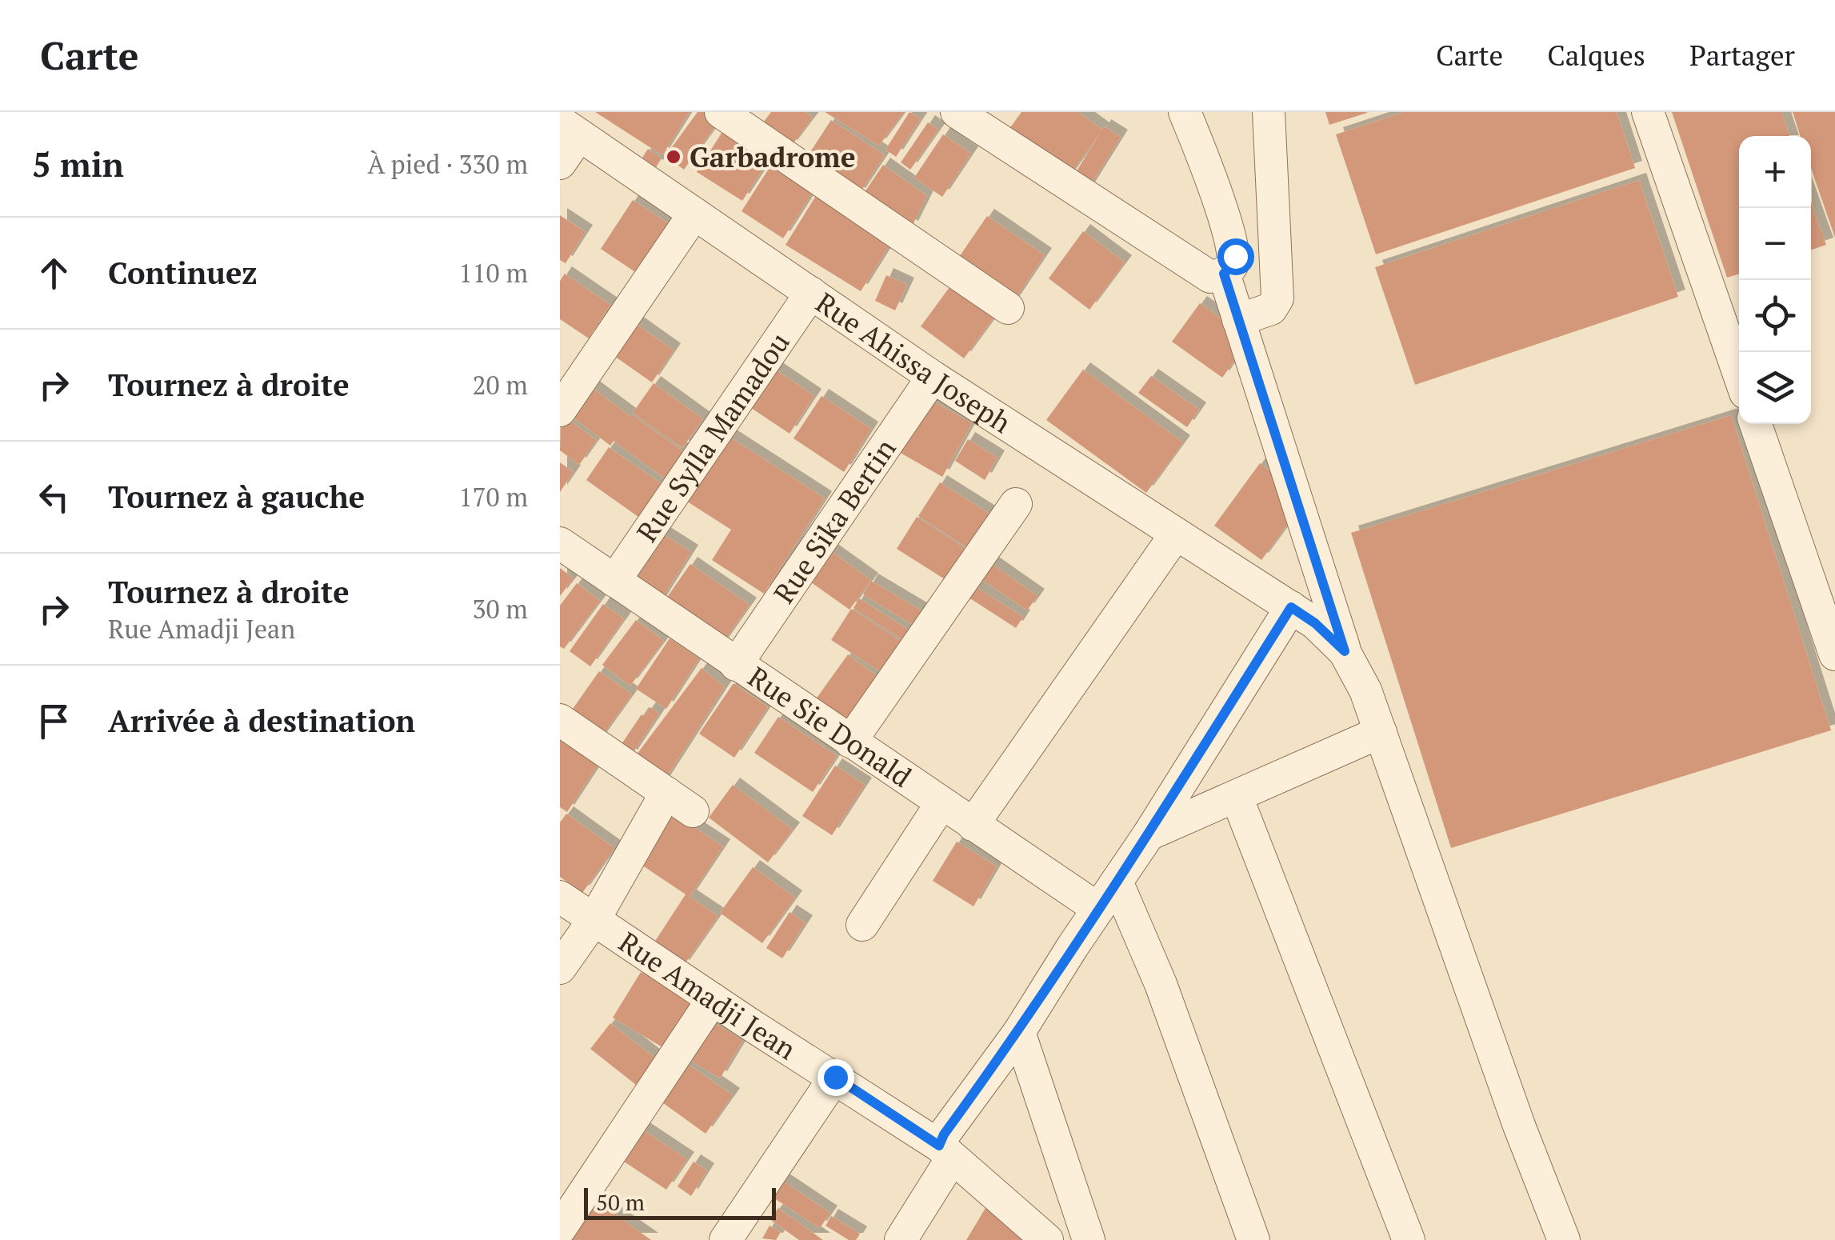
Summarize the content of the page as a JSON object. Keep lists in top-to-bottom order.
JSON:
{
  "streets": {
    "street": [
      "Rue Ahissa Joseph",
      "Rue Sylla Mamadou",
      "Rue Sika Bertin",
      "Rue Sie Donald",
      "Rue Amadji Jean"
    ]
  },
  "crossings": [
    ["Rue Ahissa Joseph", "Rue Sylla Mamadou"],
    ["Rue Ahissa Joseph", "Rue Sika Bertin"],
    ["Rue Sylla Mamadou", "Rue Sie Donald"],
    ["Rue Sika Bertin", "Rue Sie Donald"]
  ],
  "places": ["Garbadrome"],
  "scale_bar": "50 m",
  "page": {
    "header": "Carte",
    "nav": ["Carte", "Calques", "Partager"],
    "heading": ["5 min", "À pied · 330 m"],
    "map_buttons": ["+", "−"],
    "list": [
      ["Continuez", "110 m"],
      ["Tournez à droite", "20 m"],
      ["Tournez à gauche", "170 m"],
      ["Tournez à droite", "Rue Amadji Jean", "30 m"],
      "Arrivée à destination"
    ],
    "scale": "50 m"
  }
}
